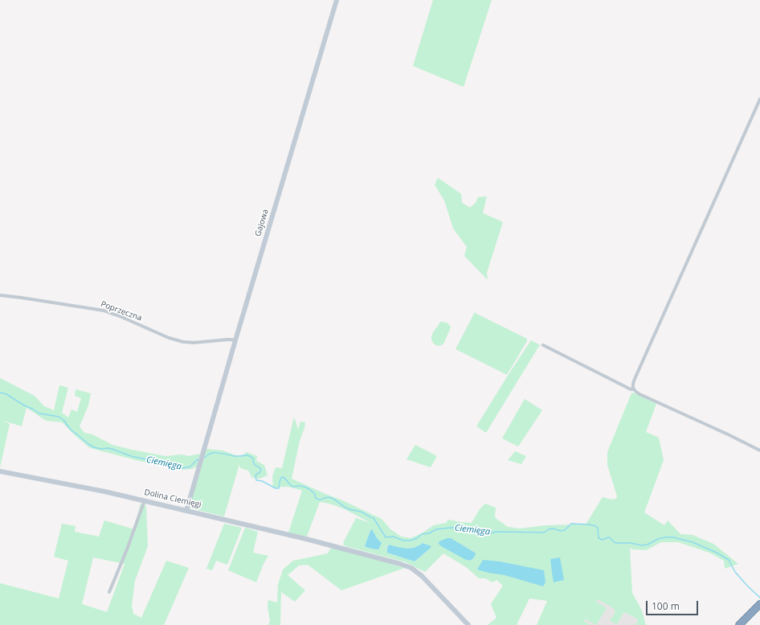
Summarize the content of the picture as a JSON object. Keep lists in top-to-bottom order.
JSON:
{
  "streets": {
    "street": ["Gajowa", "Poprzeczna", "Dolina Ciemięgi"]
  },
  "crossings": [
    ["Gajowa", "Poprzeczna"],
    ["Gajowa", "Dolina Ciemięgi"]
  ],
  "water": ["Ciemięga"],
  "scale_bar": "100 m"
}
